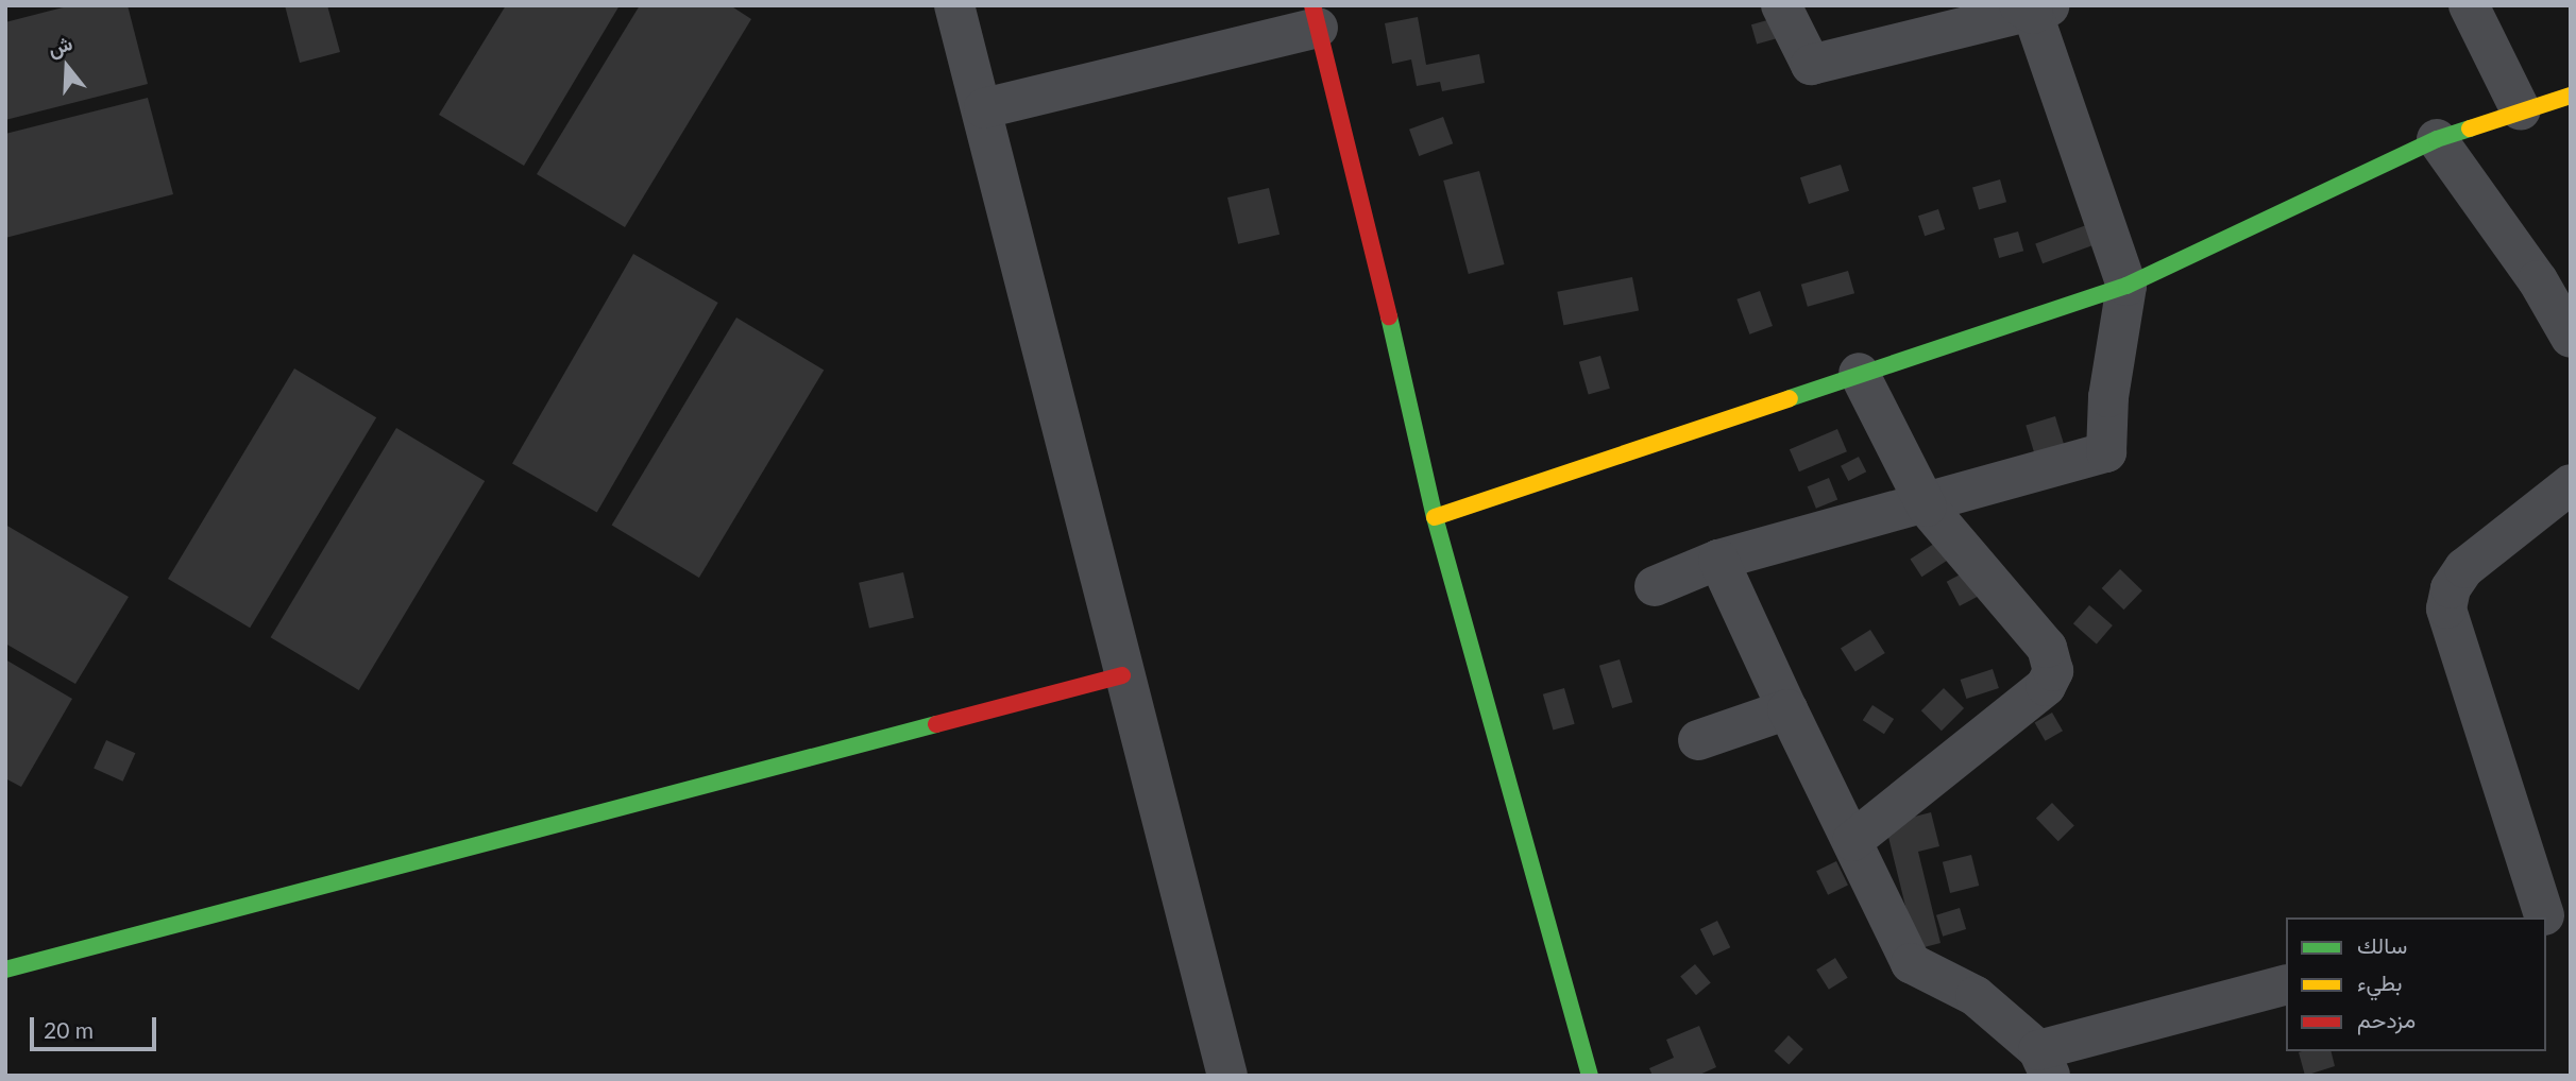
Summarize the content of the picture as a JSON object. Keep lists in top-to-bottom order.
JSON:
{
  "legend": ["سالك", "بطيء", "مزدحم"],
  "scale_bar": "20 m",
  "north": "top"
}
